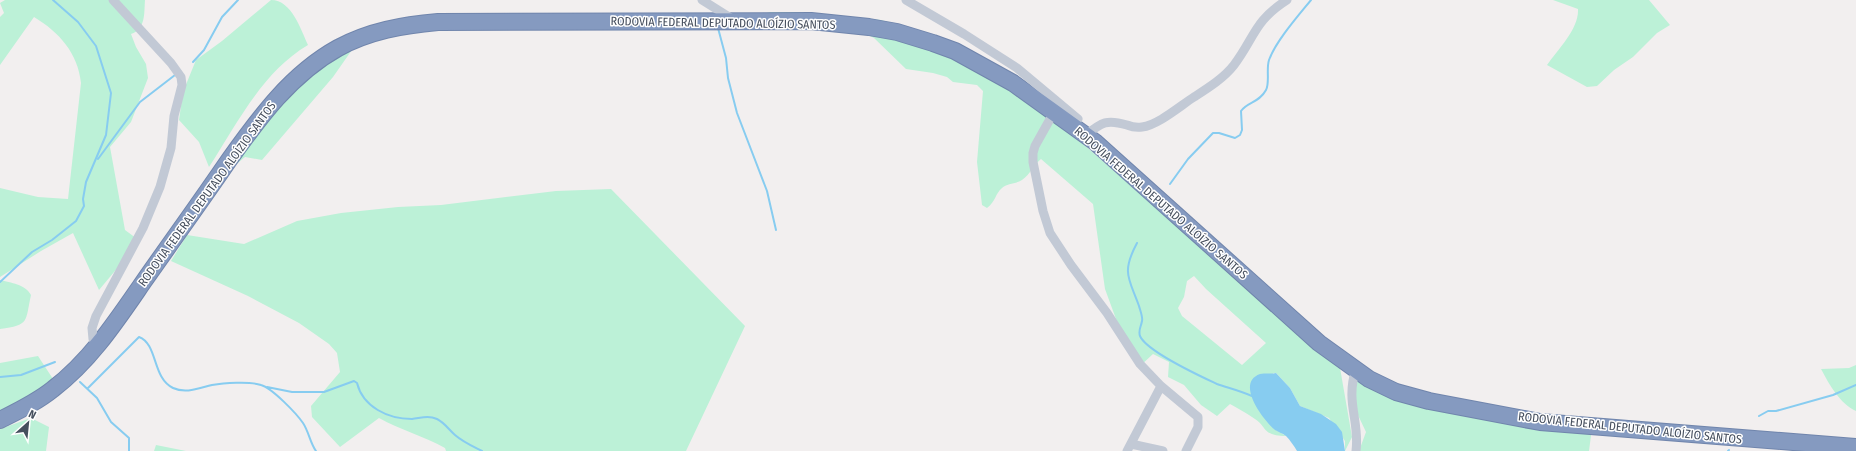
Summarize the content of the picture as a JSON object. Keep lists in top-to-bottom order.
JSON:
{
  "streets": {
    "highway": ["RODOVIA FEDERAL DEPUTADO ALOÍZIO SANTOS"]
  },
  "north": "top right"
}
